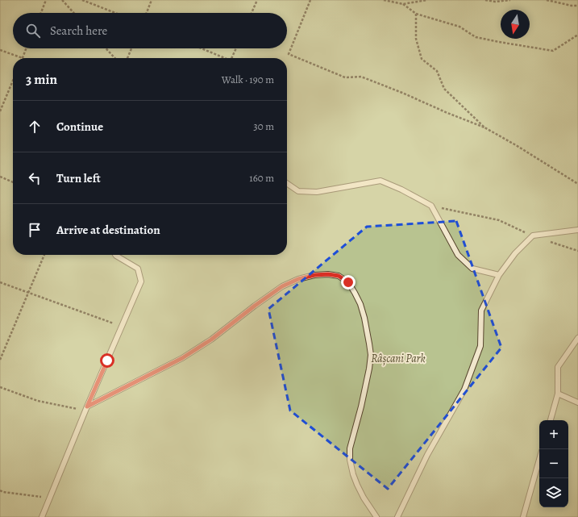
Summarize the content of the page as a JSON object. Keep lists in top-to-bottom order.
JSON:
{
  "parks": ["Râșcani Park"],
  "north": "bottom",
  "page": {
    "search": "Search here",
    "heading": ["3 min", "Walk · 190 m"],
    "list": [
      ["Continue", "30 m"],
      ["Turn left", "160 m"],
      "Arrive at destination"
    ],
    "map_buttons": ["+", "−"]
  }
}
